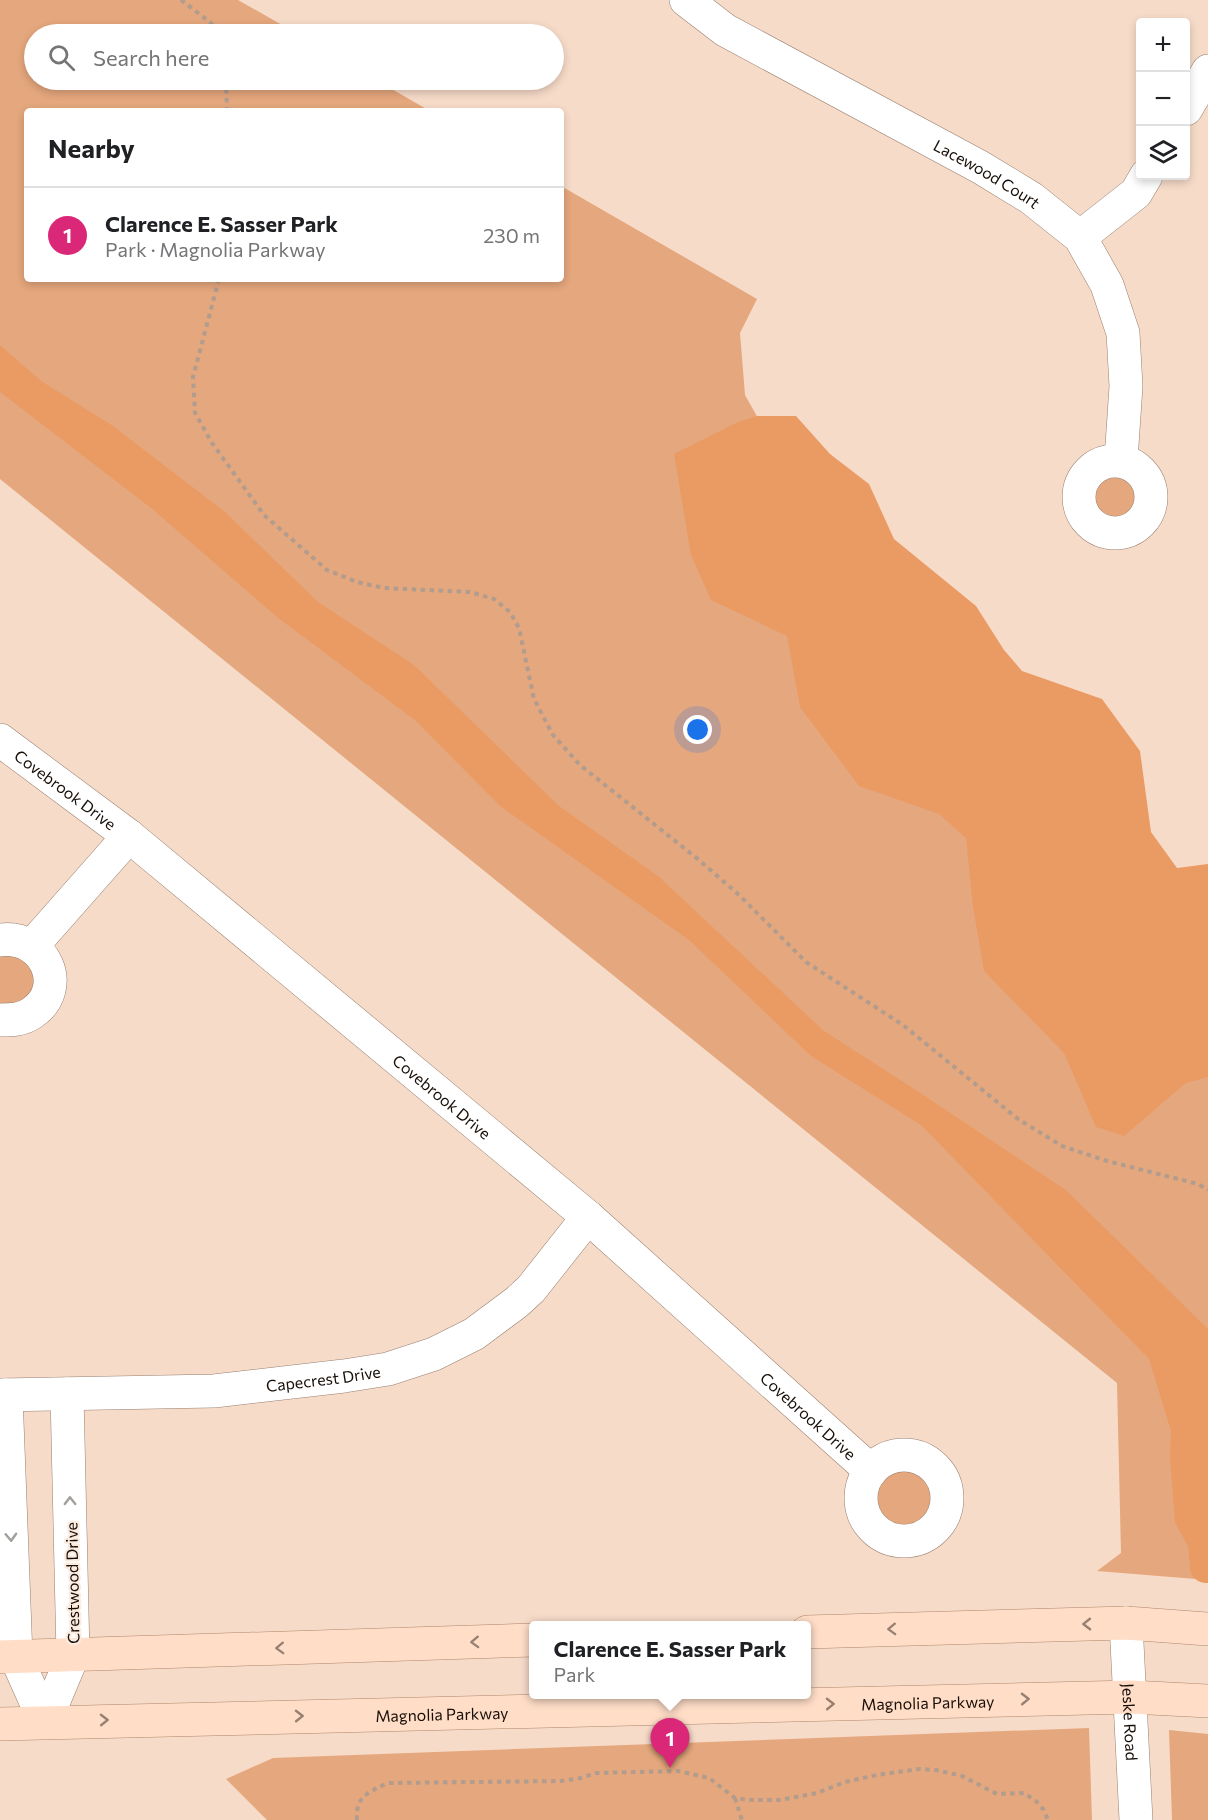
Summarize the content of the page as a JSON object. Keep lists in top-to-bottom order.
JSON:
{
  "streets": {
    "main road": ["Magnolia Parkway"],
    "street": [
      "Lacewood Court",
      "Covebrook Drive",
      "Capecrest Drive",
      "Crestwood Drive",
      "Jeske Road"
    ]
  },
  "crossings": [
    ["Covebrook Drive", "Capecrest Drive"],
    ["Capecrest Drive", "Crestwood Drive"],
    ["Crestwood Drive", "Magnolia Parkway"],
    ["Magnolia Parkway", "Jeske Road"]
  ],
  "page": {
    "map_buttons": ["+", "−"],
    "search": "Search here",
    "heading": "Nearby",
    "list": [
      {
        "mark": "1",
        "name": "Clarence E. Sasser Park",
        "note": "Park · Magnolia Parkway",
        "value": "230 m"
      }
    ],
    "popup": ["Clarence E. Sasser Park", "Park"],
    "pins": "1"
  }
}
